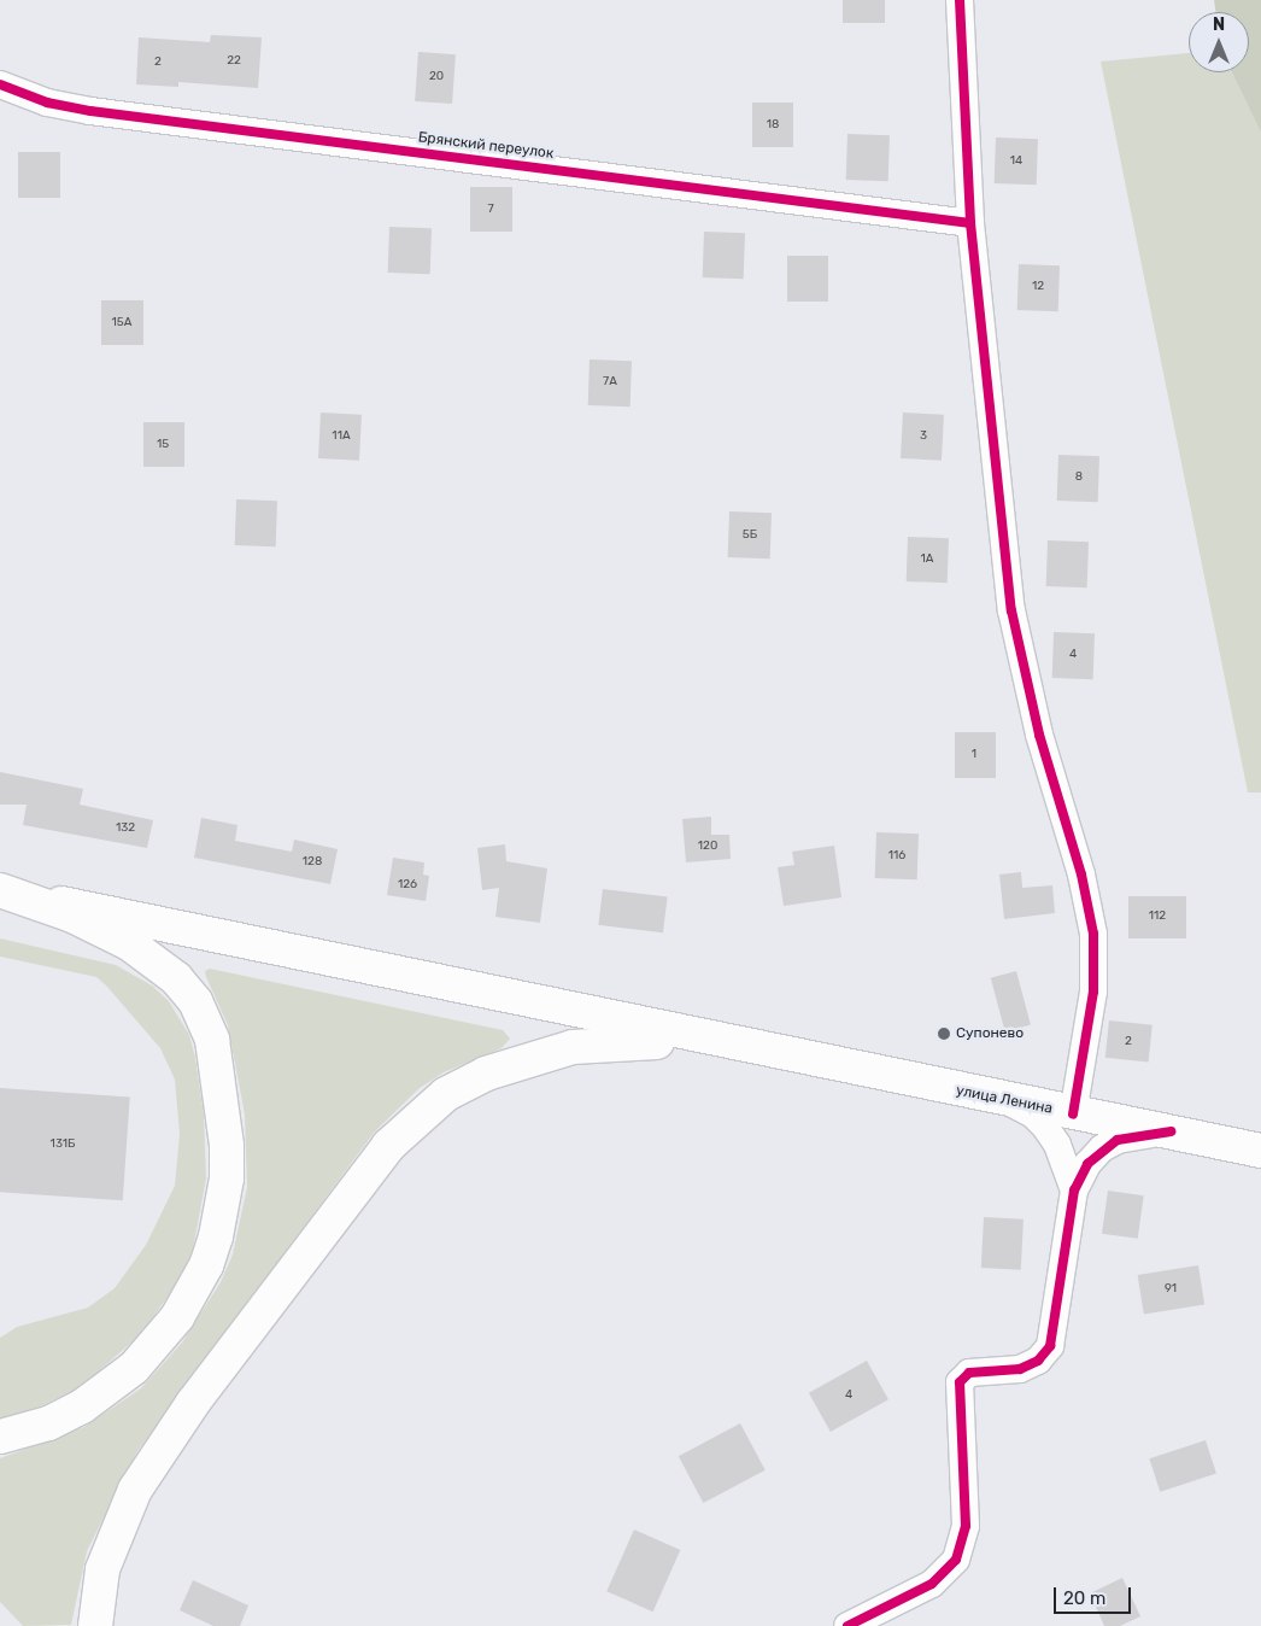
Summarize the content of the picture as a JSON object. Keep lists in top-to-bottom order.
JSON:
{
  "streets": {
    "main road": ["улица Ленина"],
    "street": ["Брянский переулок"]
  },
  "places": ["Супонево"],
  "house_numbers": [
    "22",
    "2",
    "20",
    "18",
    "14",
    "7",
    "12",
    "15А",
    "7А",
    "11А",
    "3",
    "15",
    "8",
    "5Б",
    "1А",
    "4",
    "1",
    "132",
    "120",
    "116",
    "128",
    "126",
    "112",
    "2",
    "131Б",
    "91",
    "4"
  ],
  "scale_bar": "20 m",
  "north": "top"
}
